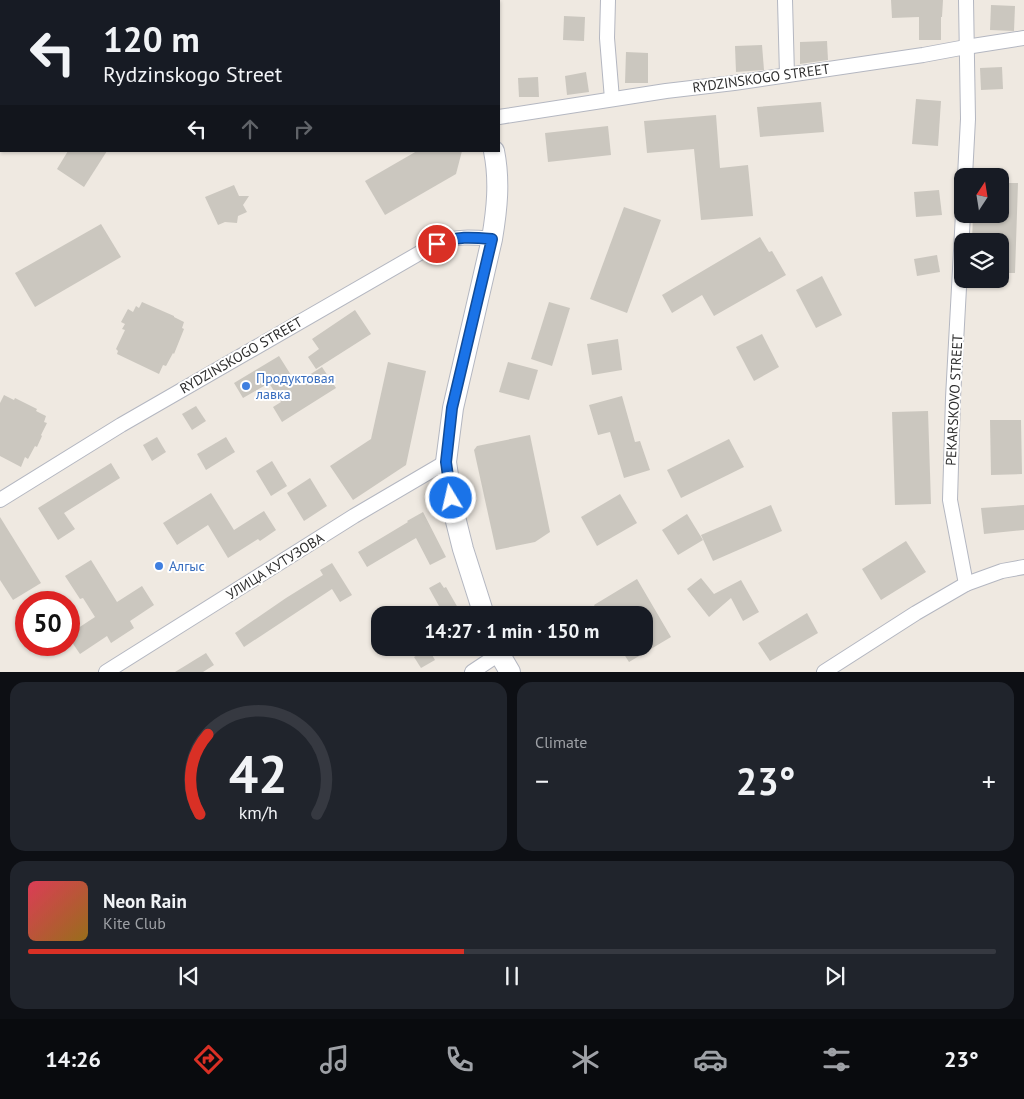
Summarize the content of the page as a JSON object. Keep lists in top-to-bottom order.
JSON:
{
  "streets": {
    "street": ["RYDZINSKOGO STREET", "PEKARSKOVO STREET", "УЛИЦА КУТУЗОВА"]
  },
  "places": ["Продуктовая лавка", "Алгыс"],
  "north": "top",
  "page": {
    "turn": ["120 m", "Rydzinskogo Street"],
    "limit": "50",
    "trip": "14:27 · 1 min · 150 m",
    "tile": "Climate",
    "heat": ["−", "23°", "+"],
    "song": ["Neon Rain", "Kite Club"],
    "tabs": ["14:26", "23°"],
    "gauge": ["42", "km/h"]
  }
}
